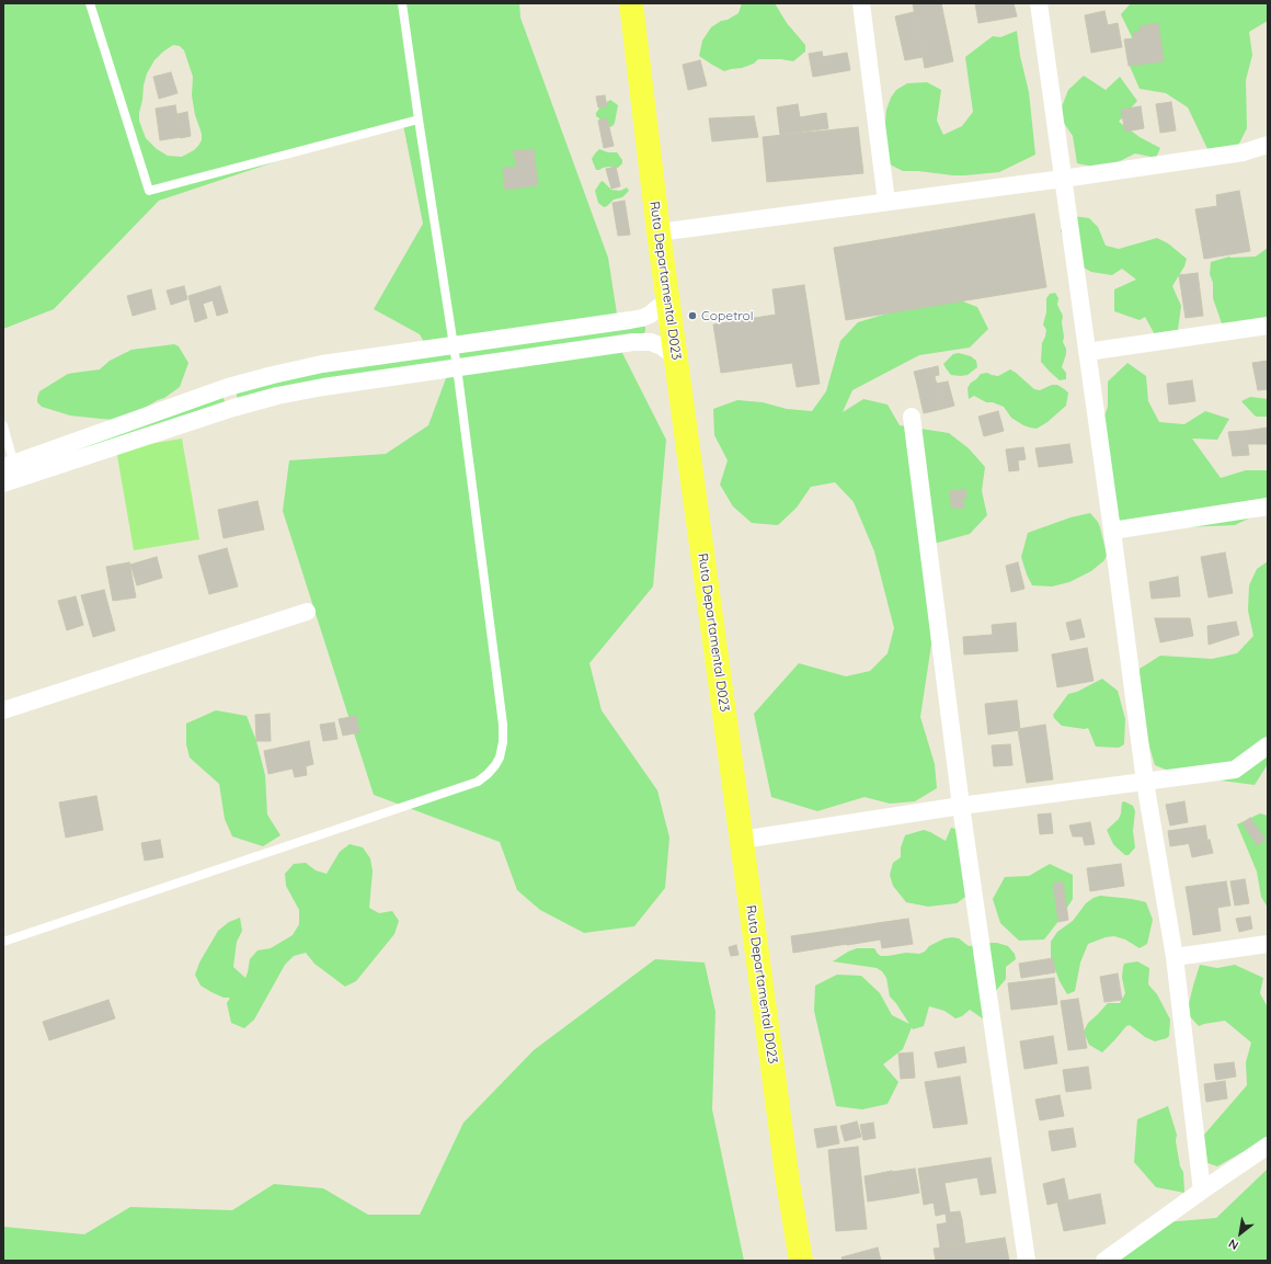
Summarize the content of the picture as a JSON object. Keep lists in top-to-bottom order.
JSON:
{
  "streets": {
    "main road": ["Ruta Departamental D023"]
  },
  "places": ["Copetrol"],
  "north": "bottom left"
}
